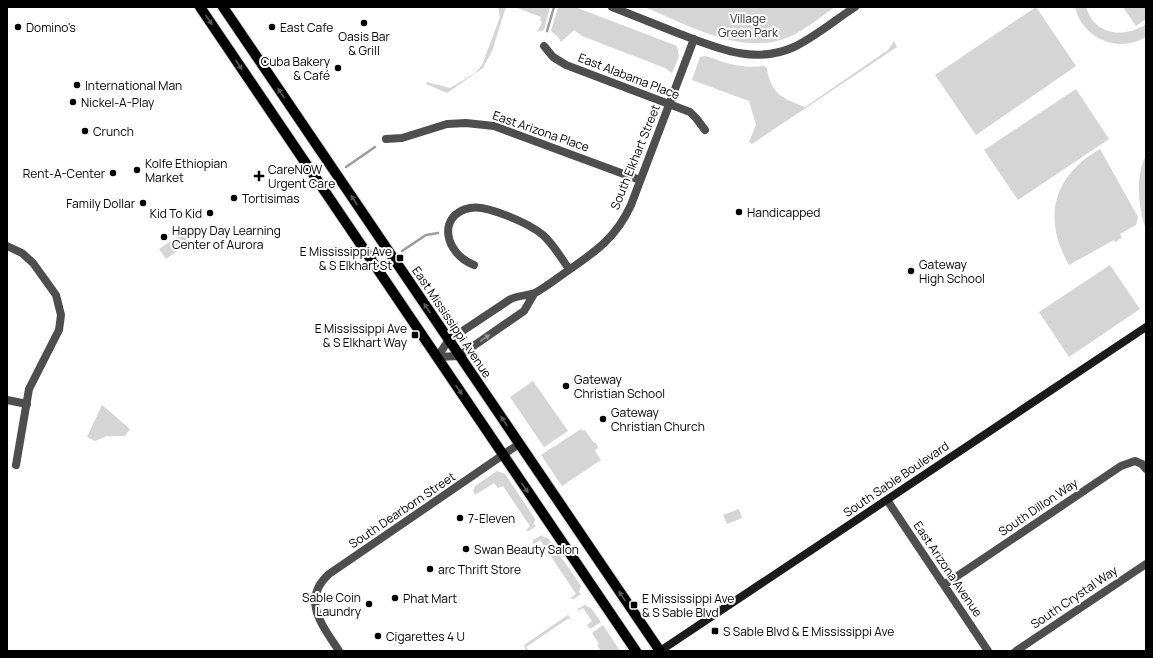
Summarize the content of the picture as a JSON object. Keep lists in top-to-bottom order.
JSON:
{
  "streets": {
    "main road": ["East Mississippi Avenue"],
    "street": [
      "East Alabama Place",
      "East Arizona Place",
      "South Elkhart Street",
      "South Sable Boulevard",
      "South Dillon Way",
      "South Dearborn Street",
      "East Arizona Avenue",
      "South Crystal Way"
    ]
  },
  "crossings": [
    ["East Alabama Place", "South Elkhart Street"],
    ["East Arizona Place", "South Elkhart Street"],
    ["South Elkhart Street", "East Mississippi Avenue"],
    ["East Mississippi Avenue", "South Sable Boulevard"],
    ["East Mississippi Avenue", "South Dearborn Street"],
    ["South Sable Boulevard", "East Arizona Avenue"],
    ["South Dillon Way", "East Arizona Avenue"]
  ],
  "parks": ["Village Green Park"],
  "places": {
    "other": [
      "Oasis Bar & Grill",
      "Domino's",
      "East Cafe",
      "Cuba Bakery & Café",
      "International Man",
      "Nickel-A-Play",
      "Crunch",
      "Kolfe Ethiopian Market",
      "Rent-A-Center",
      "Tortisimas",
      "Family Dollar",
      "Handicapped",
      "Kid To Kid",
      "Happy Day Learning Center of Aurora",
      "Gateway High School",
      "Gateway Christian School",
      "Gateway Christian Church",
      "7-Eleven",
      "Swan Beauty Salon",
      "arc Thrift Store",
      "Phat Mart",
      "Sable Coin Laundry",
      "Cigarettes 4 U"
    ],
    "health": ["CareNOW Urgent Care"],
    "transit": [
      "E Mississippi Ave & S Elkhart St",
      "E Mississippi Ave & S Elkhart Way",
      "E Mississippi Ave & S Sable Blvd",
      "S Sable Blvd & E Mississippi Ave"
    ]
  }
}
